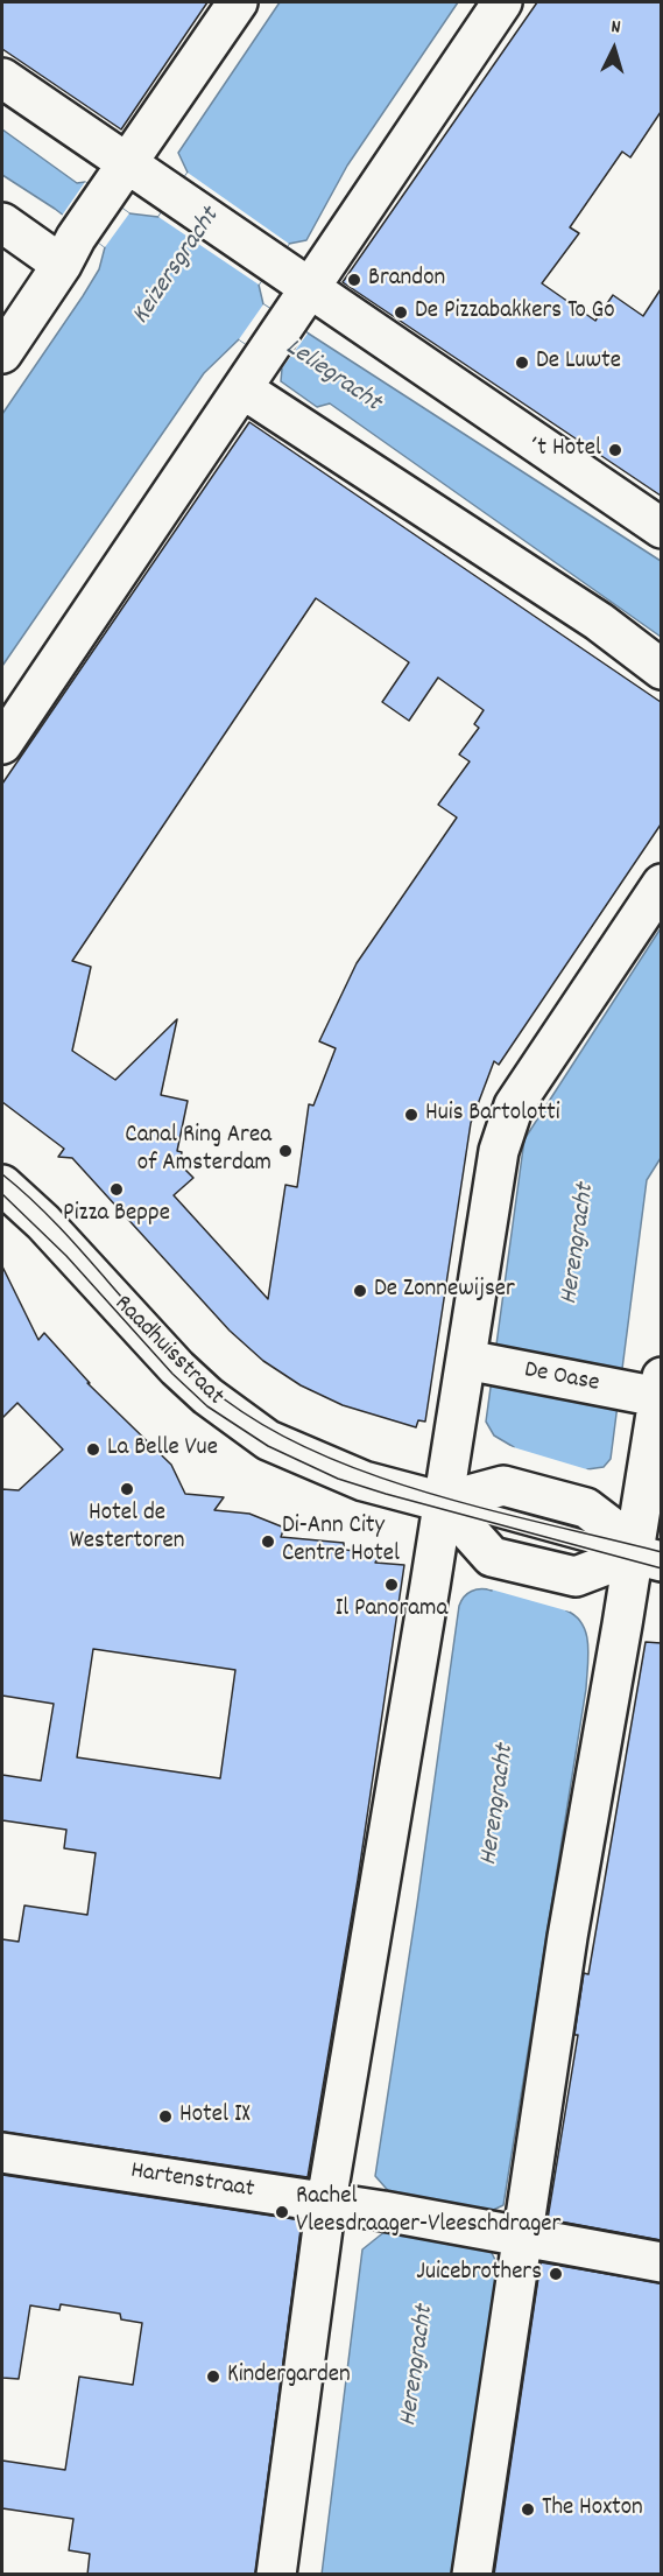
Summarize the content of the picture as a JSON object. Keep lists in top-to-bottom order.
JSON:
{
  "streets": {
    "street": ["Raadhuisstraat", "De Oase", "Hartenstraat"]
  },
  "water": ["Keizersgracht", "Leliegracht", "Herengracht"],
  "places": [
    "Brandon",
    "De Pizzabakkers To Go",
    "De Luwte",
    "´t Hotel",
    "Huis Bartolotti",
    "Canal Ring Area of Amsterdam",
    "Pizza Beppe",
    "De Zonnewijser",
    "La Belle Vue",
    "Hotel de Westertoren",
    "Di-Ann City Centre Hotel",
    "Il Panorama",
    "Hotel IX",
    "Rachel Vleesdraager-Vleeschdrager",
    "Juicebrothers",
    "Kindergarden",
    "The Hoxton"
  ],
  "north": "top"
}
